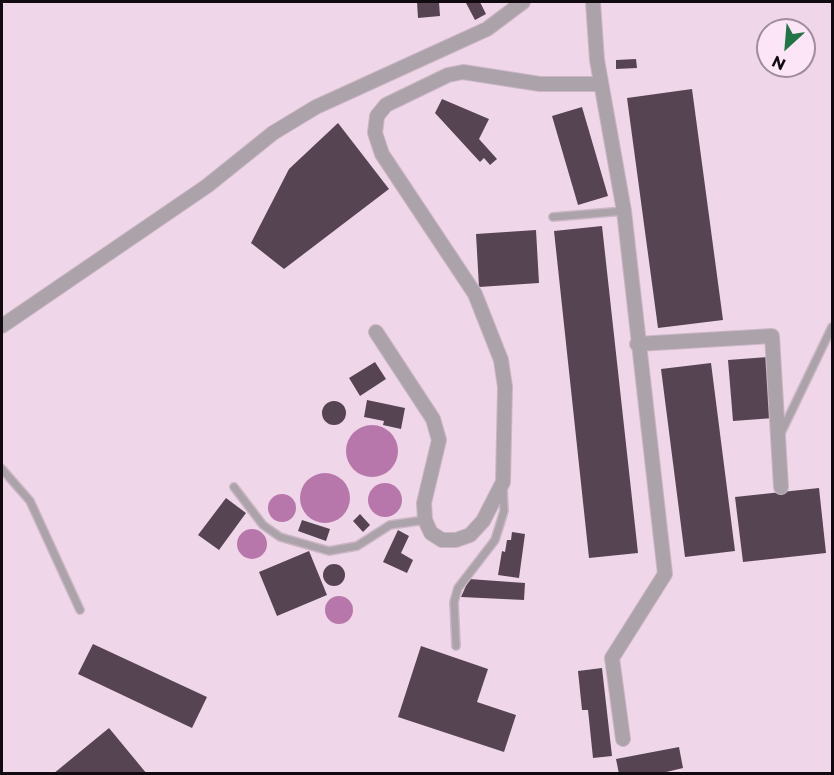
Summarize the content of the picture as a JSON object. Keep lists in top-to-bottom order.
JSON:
{
  "north": "bottom left"
}
